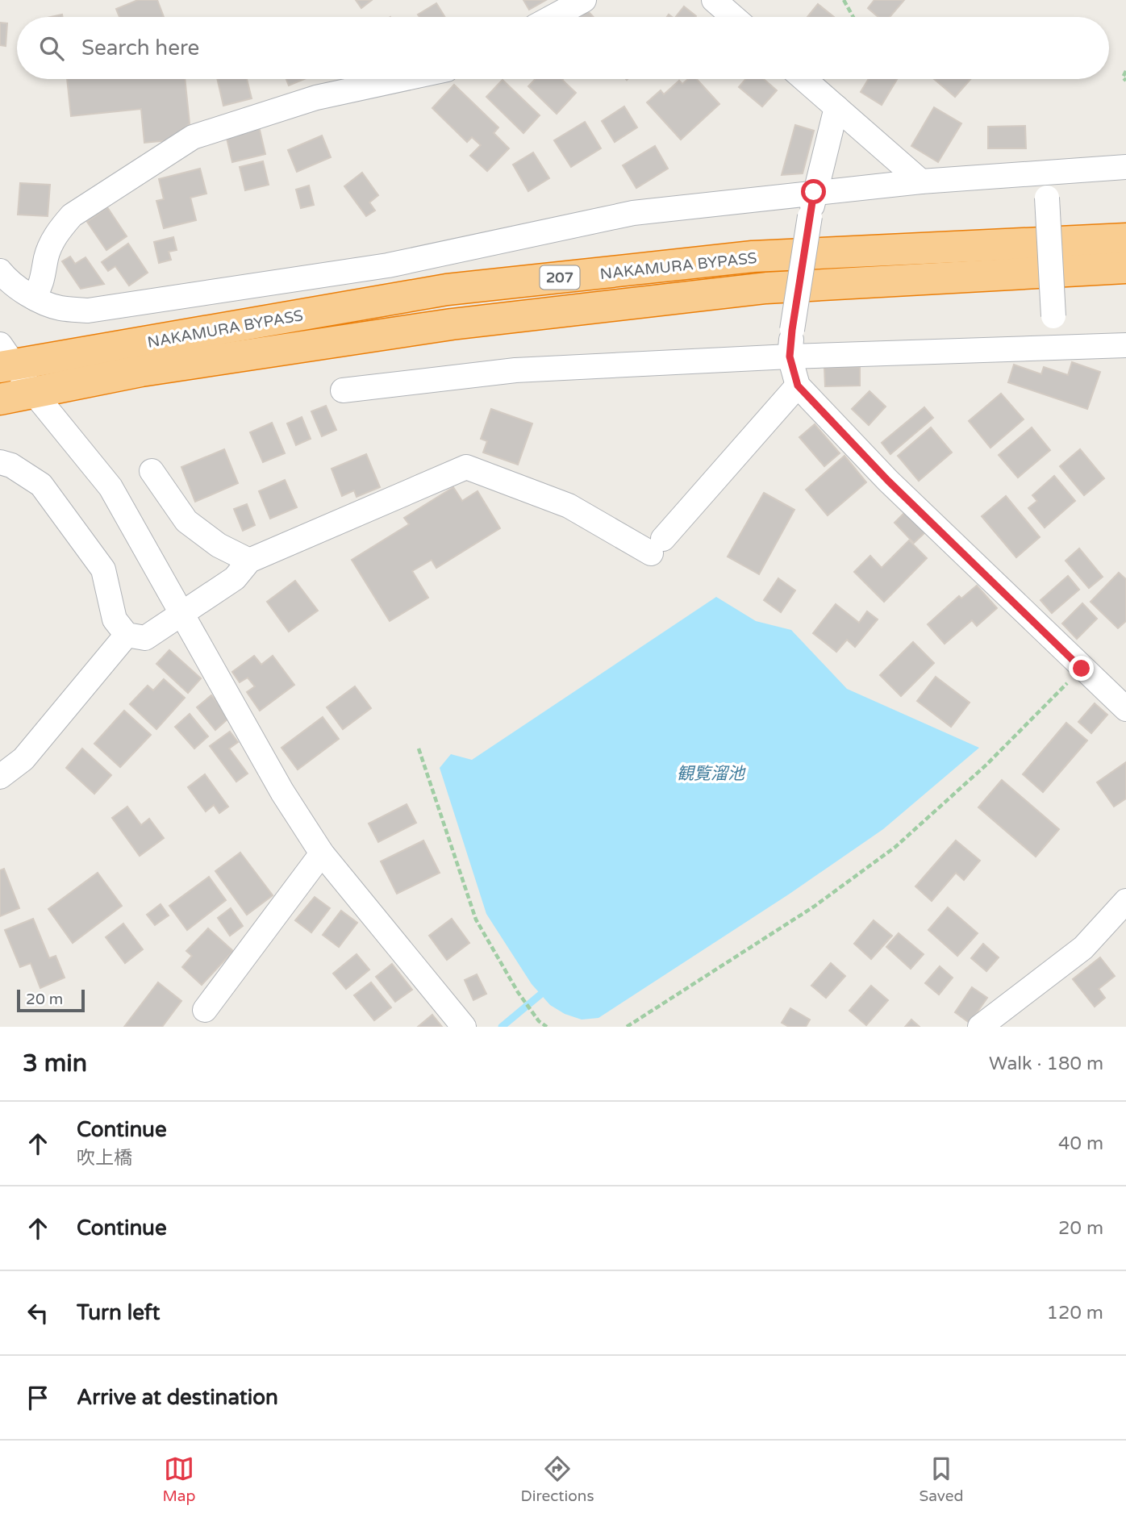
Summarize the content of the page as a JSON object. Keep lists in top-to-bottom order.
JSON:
{
  "streets": {
    "highway": ["NAKAMURA BYPASS", "207"]
  },
  "water": ["観覧溜池"],
  "scale_bar": "20 m",
  "page": {
    "search": "Search here",
    "scale": "20 m",
    "heading": ["3 min", "Walk · 180 m"],
    "list": [
      ["Continue", "吹上橋", "40 m"],
      ["Continue", "20 m"],
      ["Turn left", "120 m"],
      "Arrive at destination"
    ],
    "nav": ["Map", "Directions", "Saved"]
  }
}
